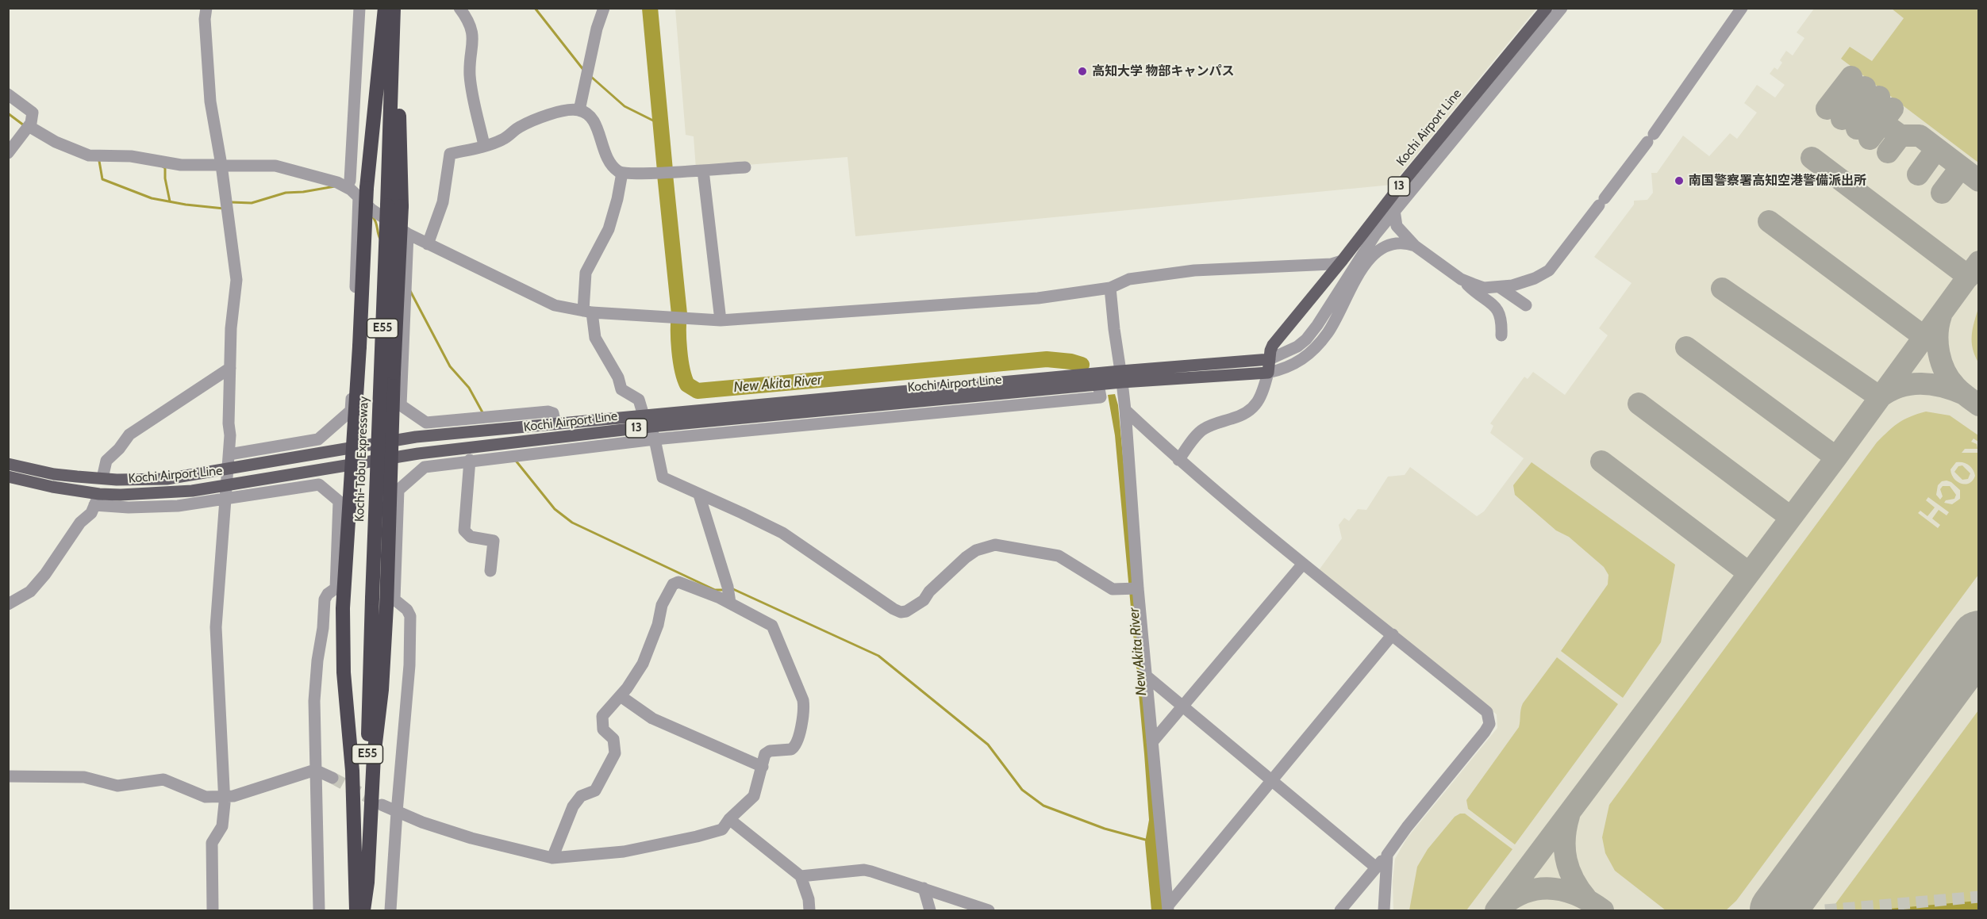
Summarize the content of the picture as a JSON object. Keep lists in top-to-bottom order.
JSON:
{
  "streets": {
    "highway": ["E55", "Kochi-Tobu Expressway"],
    "main road": ["Kochi Airport Line", "13"]
  },
  "water": ["New Akita River"],
  "places": ["高知大学 物部キャンパス", "南国警察署高知空港警備派出所"]
}
